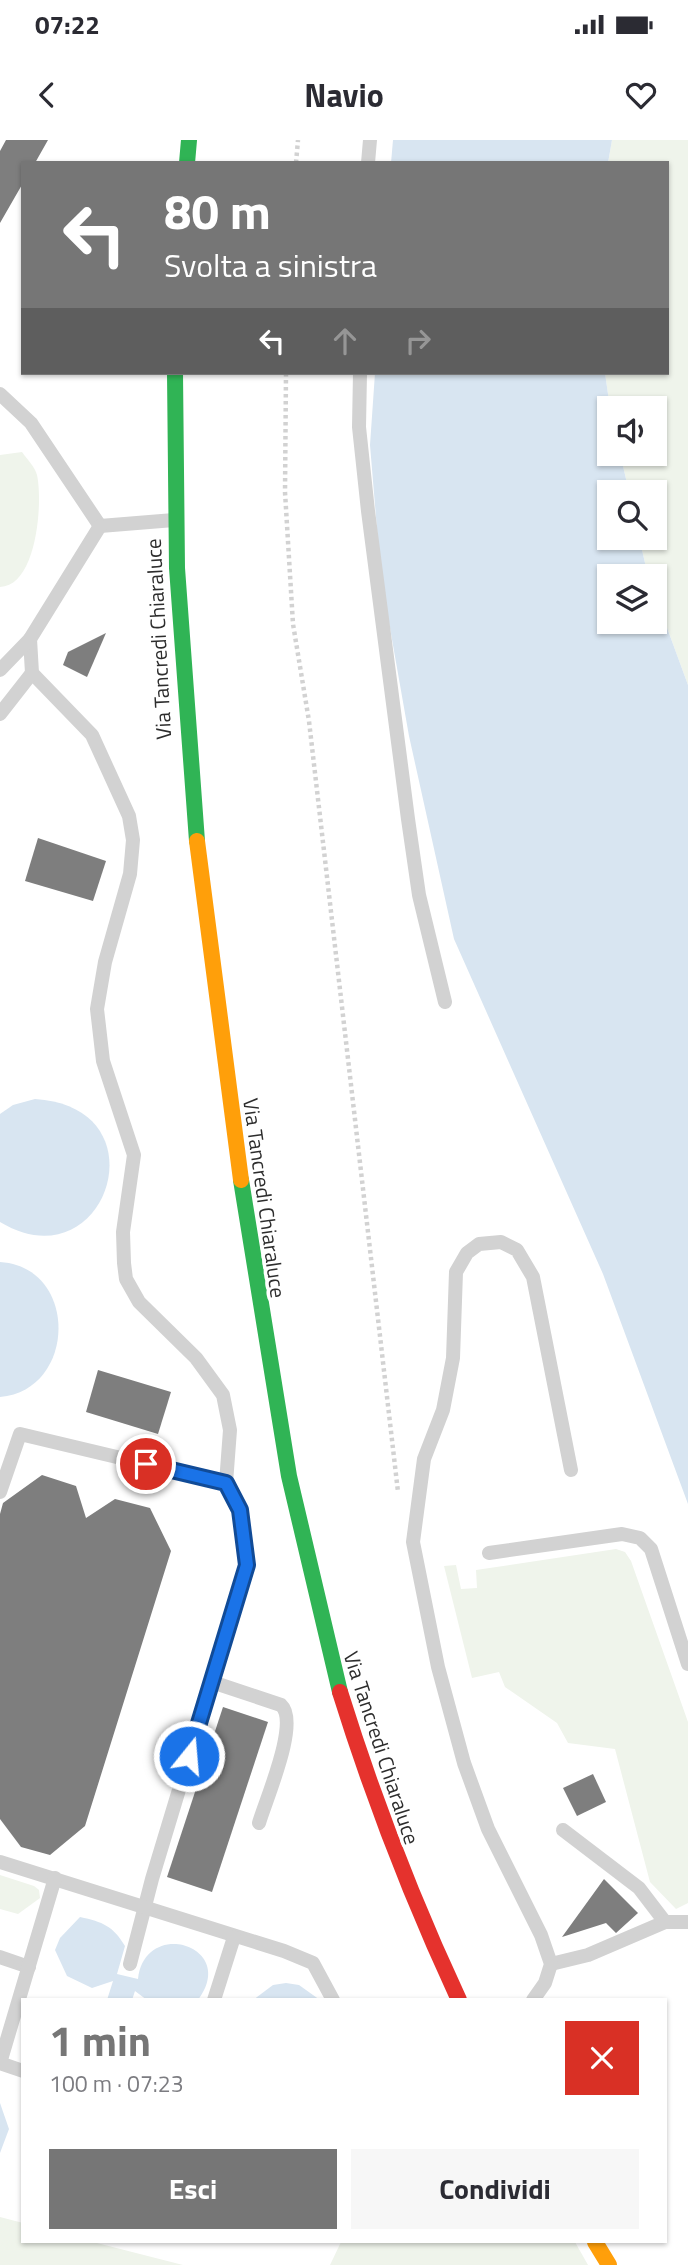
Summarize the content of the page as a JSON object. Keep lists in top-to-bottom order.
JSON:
{
  "streets": {
    "street": ["Via Tancredi Chiaraluce"]
  },
  "page": {
    "status": "07:22",
    "header": "Navio",
    "turn": ["80 m", "Svolta a sinistra"],
    "heading": ["1 min", "100 m · 07:23"],
    "buttons": ["Esci", "Condividi"]
  }
}
